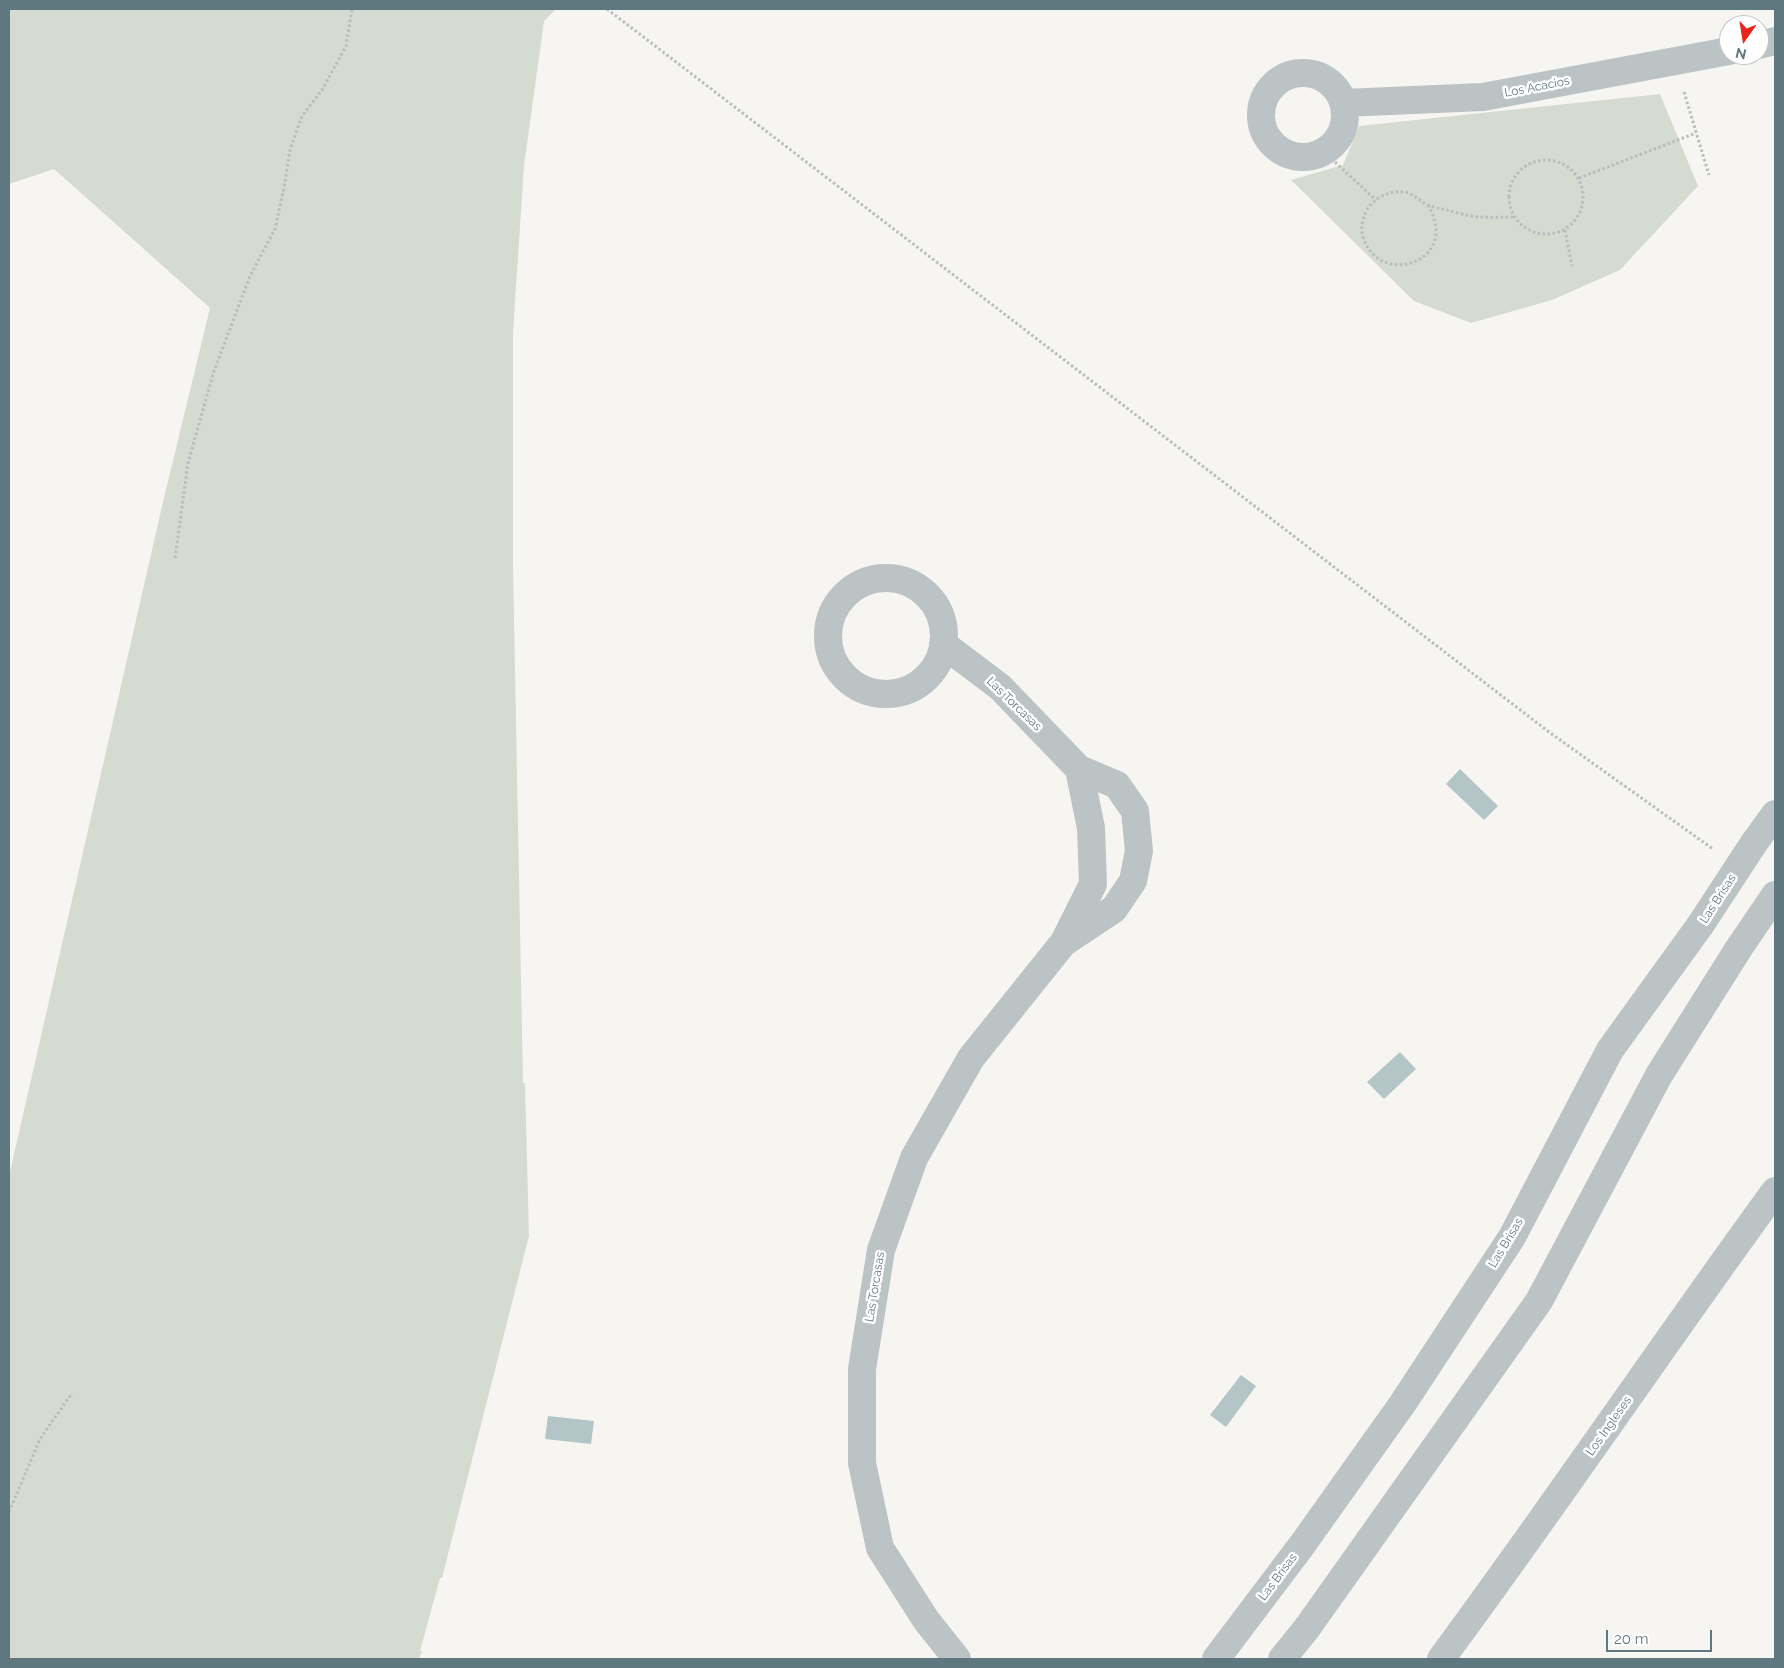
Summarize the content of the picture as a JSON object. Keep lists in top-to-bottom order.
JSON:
{
  "streets": {
    "street": [
      "Los Acacios",
      "Las Torcasas",
      "Las Brisas",
      "Los Ingleses"
    ]
  },
  "scale_bar": "20 m",
  "north": "bottom"
}
